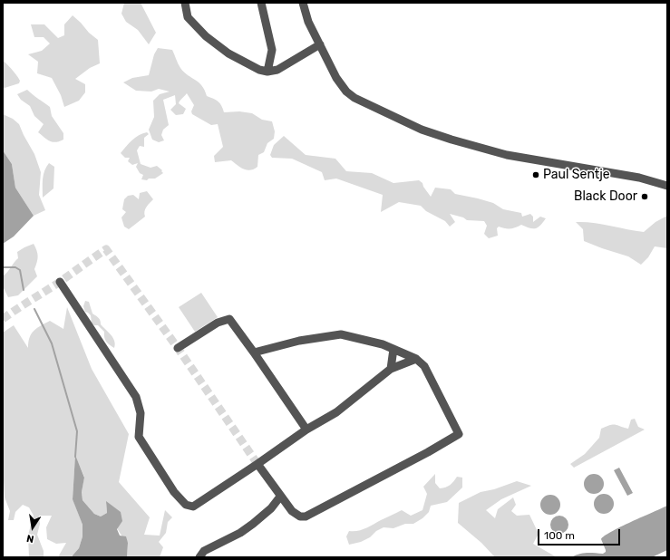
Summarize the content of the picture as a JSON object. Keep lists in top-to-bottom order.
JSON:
{
  "places": ["Paul Sentje", "Black Door"],
  "scale_bar": "100 m",
  "north": "bottom"
}
